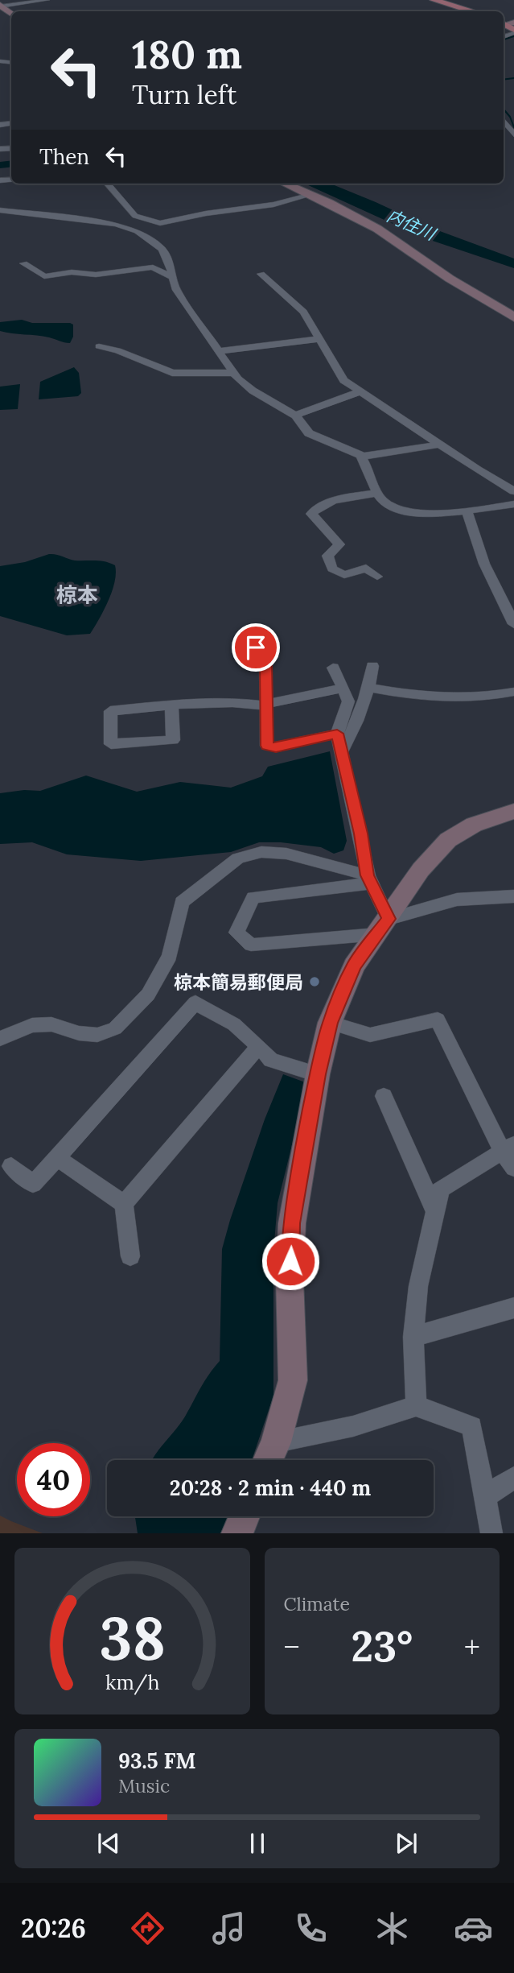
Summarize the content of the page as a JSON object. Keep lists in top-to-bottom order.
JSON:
{
  "districts": ["椋本"],
  "water": ["内住川"],
  "places": ["椋本簡易郵便局"],
  "page": {
    "turn": ["180 m", "Turn left"],
    "then": "Then",
    "limit": "40",
    "trip": "20:28 · 2 min · 440 m",
    "tile": "Climate",
    "heat": ["−", "23°", "+"],
    "song": ["93.5 FM", "Music"],
    "tabs": "20:26",
    "gauge": ["38", "km/h"]
  }
}
